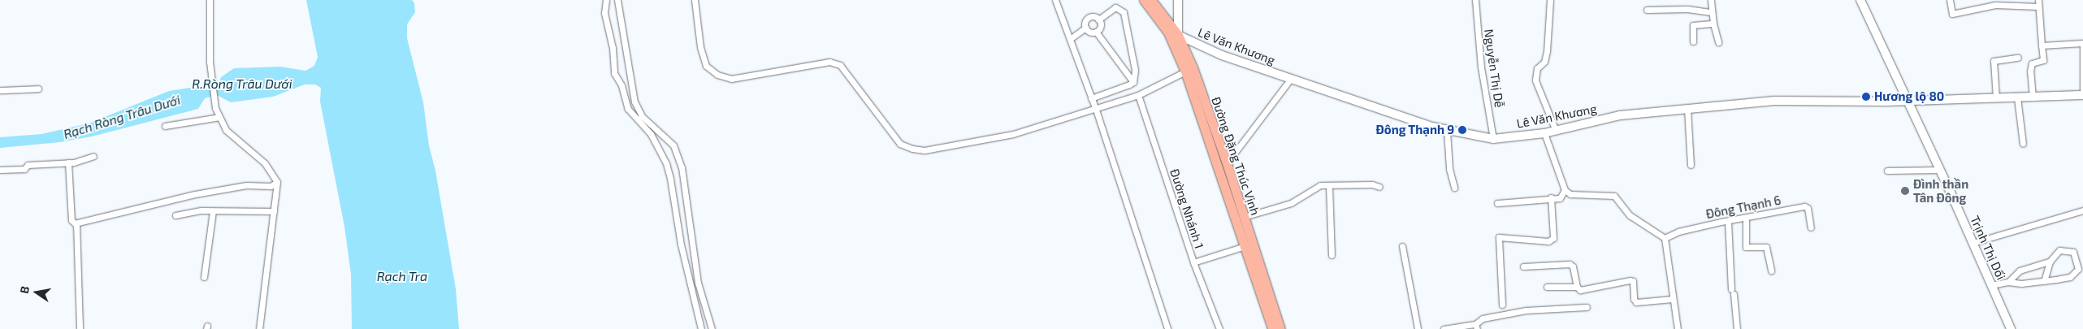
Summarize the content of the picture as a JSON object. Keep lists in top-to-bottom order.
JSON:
{
  "streets": {
    "main road": ["Lê Văn Khương", "Đường Đặng Thúc Vịnh", "Trịnh Thị Dối"],
    "street": ["Nguyễn Thị Dễ", "Đông Thạnh 6", "Đường Nhánh 1"]
  },
  "crossings": [
    ["Lê Văn Khương", "Nguyễn Thị Dễ"],
    ["Lê Văn Khương", "Đường Đặng Thúc Vịnh"],
    ["Lê Văn Khương", "Trịnh Thị Dối"]
  ],
  "water": ["R.Ròng Trâu Dưới", "Rạch Ròng Trâu Dưới", "Rạch Tra"],
  "places": ["Hương lộ 80", "Đông Thạnh 9", "Đình thần Tân Đông"],
  "north": "left"
}
